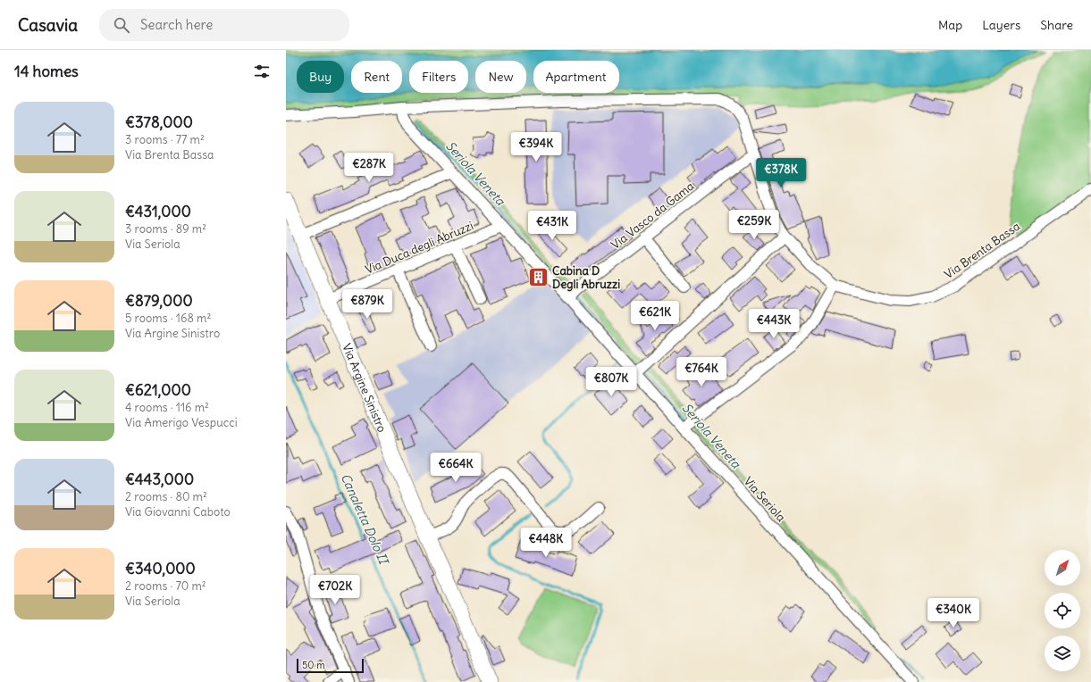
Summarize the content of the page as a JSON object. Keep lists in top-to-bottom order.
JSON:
{
  "streets": {
    "main road": ["Via Argine Sinistro"],
    "street": [
      "Via Vasco da Gama",
      "Via Duca degli Abruzzi",
      "Via Brenta Bassa",
      "Via Seriola"
    ]
  },
  "crossings": [
    ["Via Vasco da Gama", "Via Brenta Bassa"],
    ["Via Vasco da Gama", "Via Seriola"],
    ["Via Duca degli Abruzzi", "Via Argine Sinistro"],
    ["Via Duca degli Abruzzi", "Via Seriola"],
    ["Via Brenta Bassa", "Via Seriola"]
  ],
  "water": ["Seriola Veneta", "Canaletta Dolo II"],
  "places": {
    "building": ["Cabina D Degli Abruzzi"]
  },
  "scale_bar": "50 m",
  "north": "top right",
  "page": {
    "header": "Casavia",
    "search": "Search here",
    "nav": ["Map", "Layers", "Share"],
    "heading": "14 homes",
    "chip": [
      "Buy",
      "Rent",
      "Filters",
      "New",
      "Apartment"
    ],
    "list": [
      {
        "name": "€378,000",
        "note": "3 rooms · 77 m² · Via Brenta Bassa"
      },
      {
        "name": "€431,000",
        "note": "3 rooms · 89 m² · Via Seriola"
      },
      {
        "name": "€879,000",
        "note": "5 rooms · 168 m² · Via Argine Sinistro"
      },
      {
        "name": "€621,000",
        "note": "4 rooms · 116 m² · Via Amerigo Vespucci"
      },
      {
        "name": "€443,000",
        "note": "2 rooms · 80 m² · Via Giovanni Caboto"
      },
      {
        "name": "€340,000",
        "note": "2 rooms · 70 m² · Via Seriola"
      }
    ],
    "price": [
      "€394K",
      "€287K",
      "€378K",
      "€259K",
      "€431K",
      "€879K",
      "€621K",
      "€443K",
      "€764K",
      "€807K",
      "€664K",
      "€448K",
      "€702K",
      "€340K"
    ],
    "scale": "50 m"
  }
}
